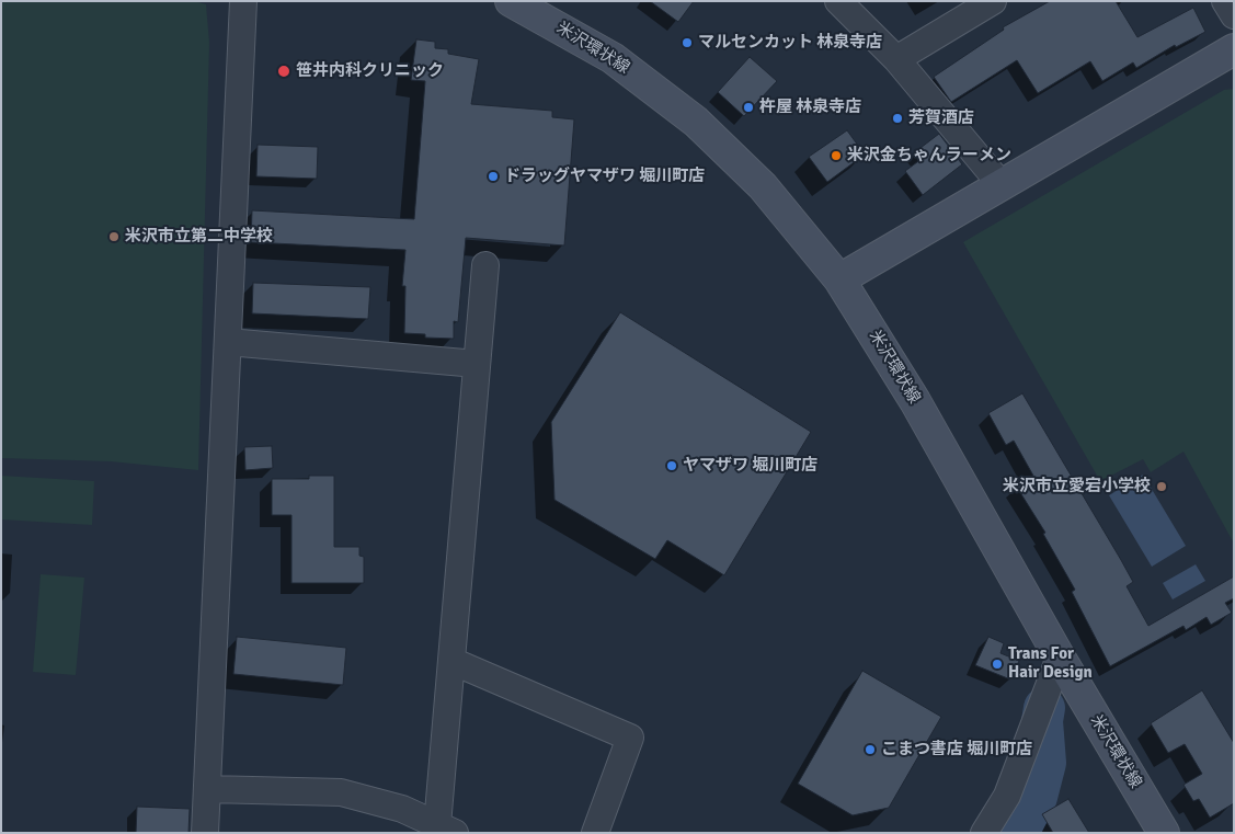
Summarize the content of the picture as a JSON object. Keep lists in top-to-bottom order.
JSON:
{
  "streets": {
    "main road": ["米沢環状線"]
  },
  "places": [
    "マルセンカット 林泉寺店",
    "笹井内科クリニック",
    "杵屋 林泉寺店",
    "芳賀酒店",
    "米沢金ちゃんラーメン",
    "ドラッグヤマザワ 堀川町店",
    "米沢市立第二中学校",
    "ヤマザワ 堀川町店",
    "米沢市立愛宕小学校",
    "Trans For Hair Design",
    "こまつ書店 堀川町店"
  ]
}
